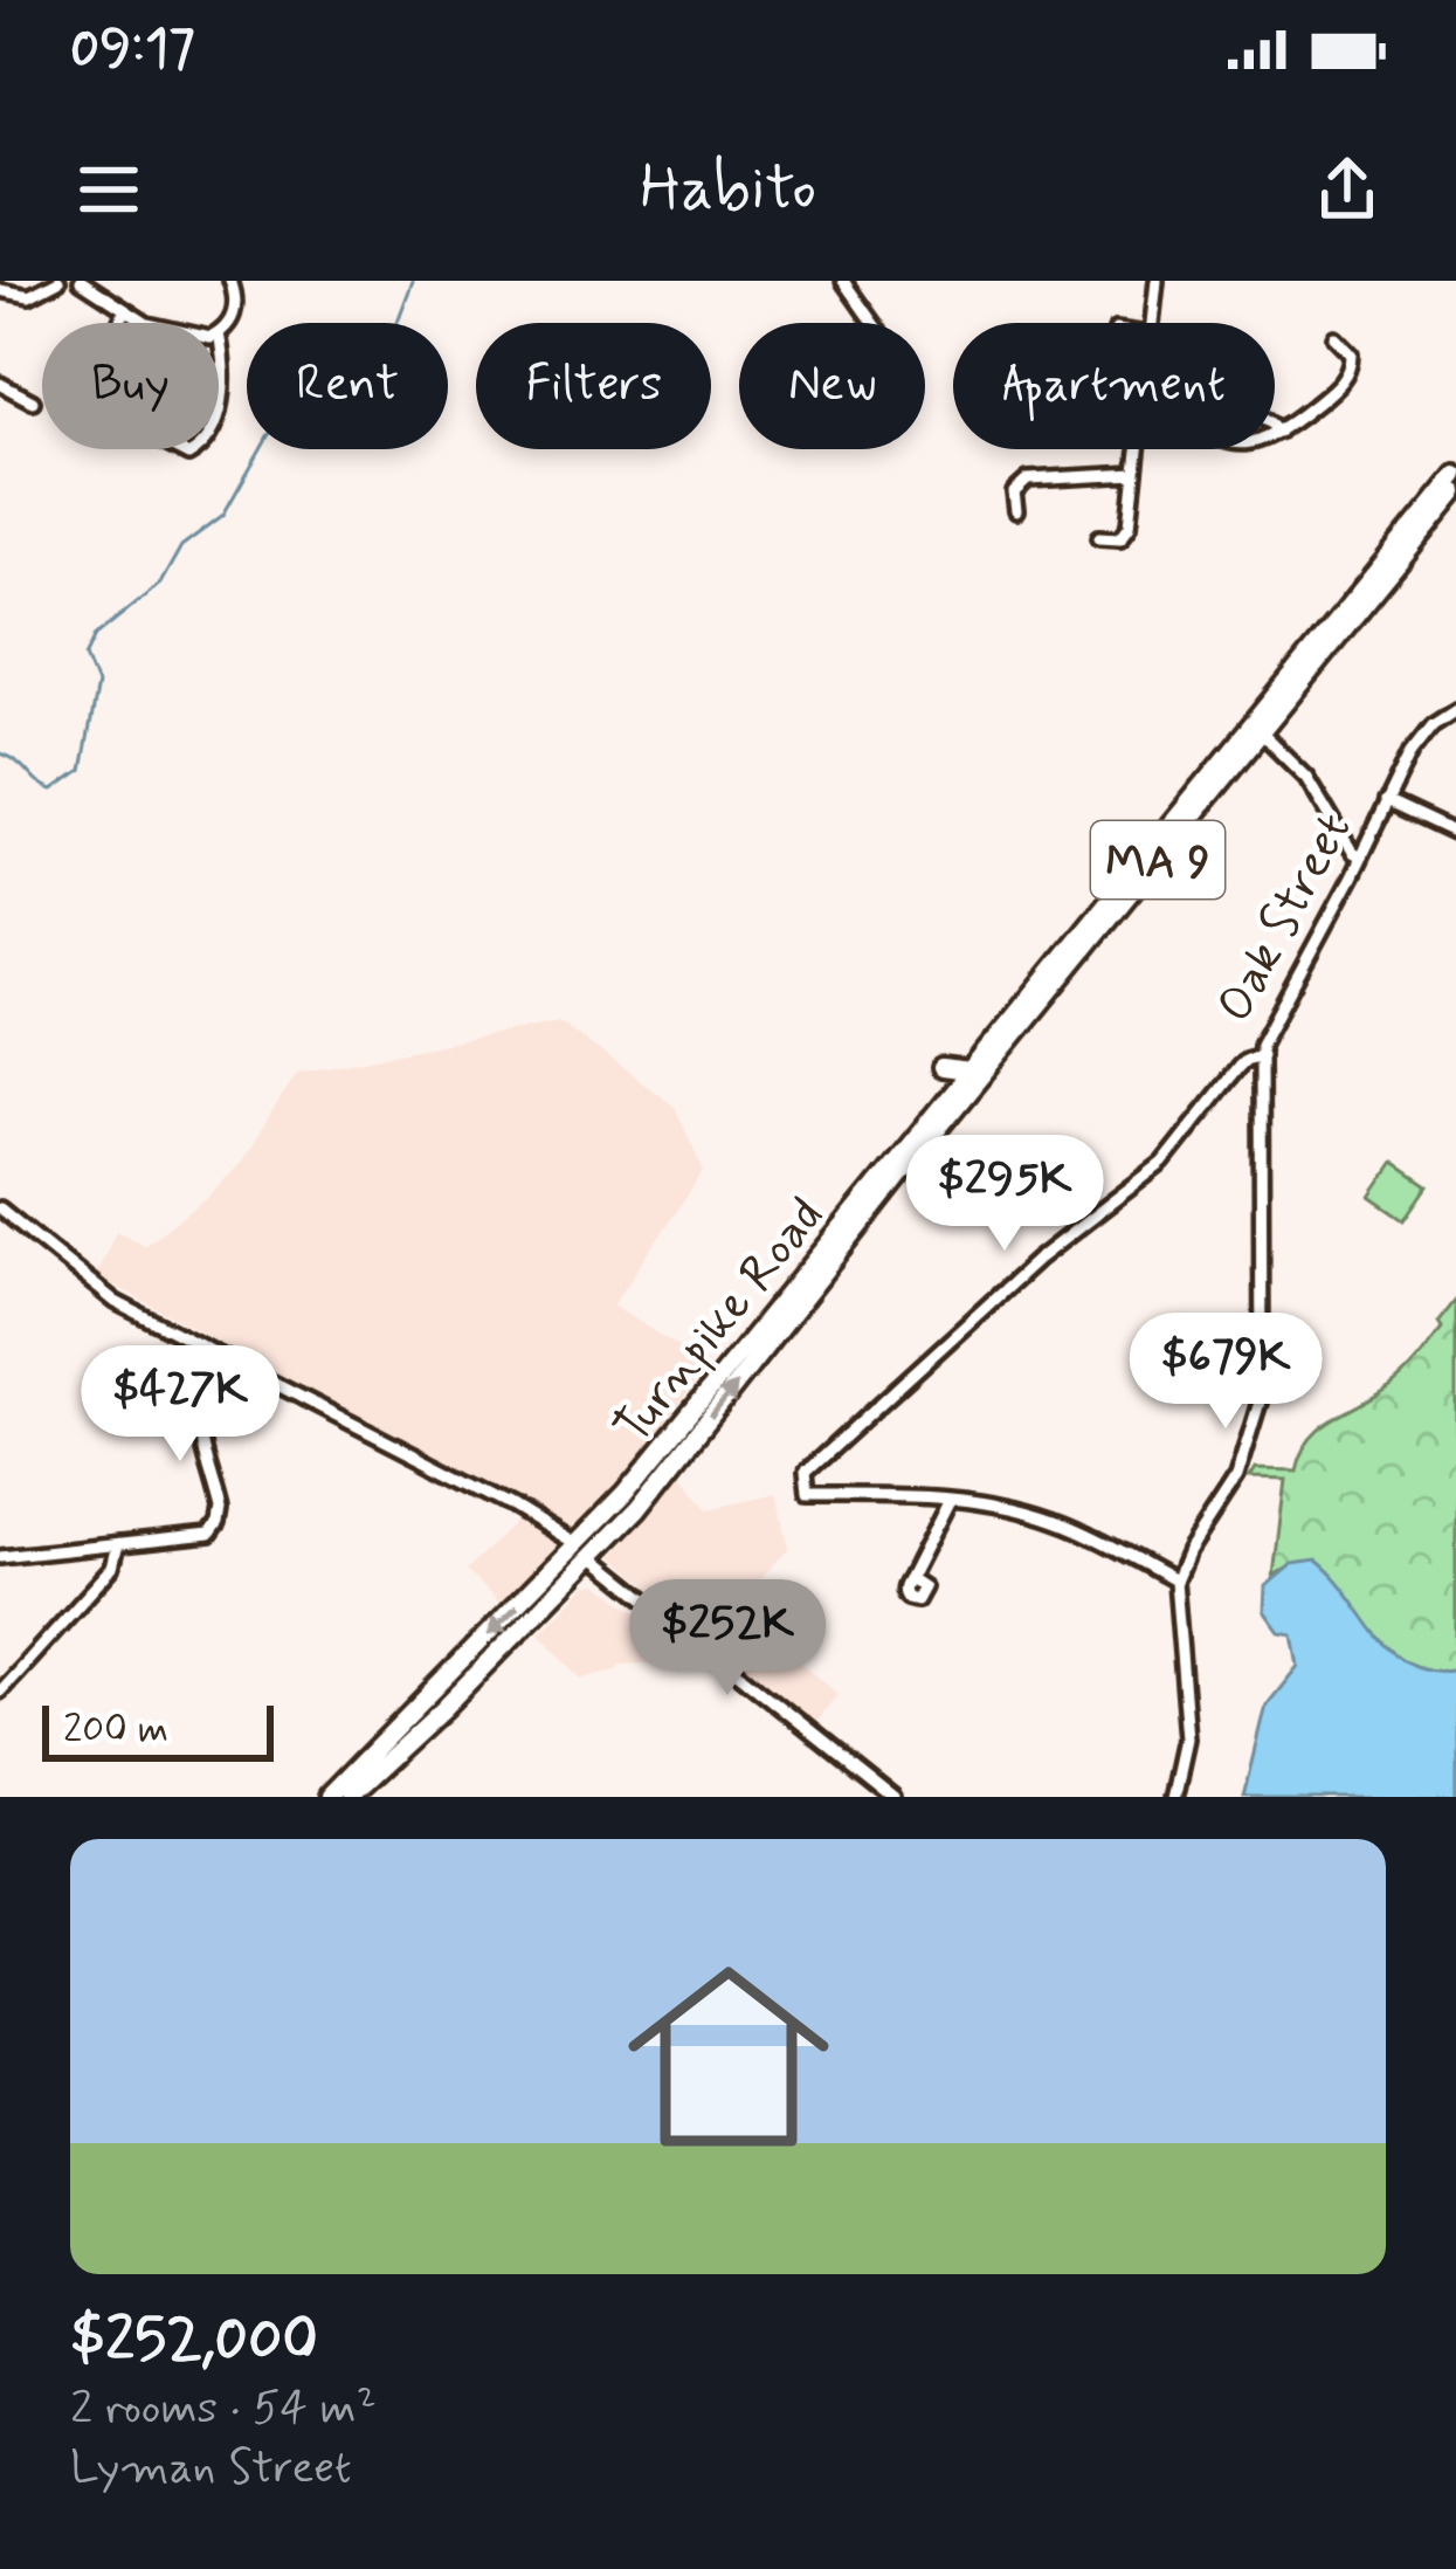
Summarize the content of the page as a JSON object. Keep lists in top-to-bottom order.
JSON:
{
  "streets": {
    "highway": ["MA 9", "Turnpike Road"],
    "street": ["Oak Street"]
  },
  "scale_bar": "200 m",
  "page": {
    "status": "09:17",
    "header": "Habito",
    "chip": [
      "Buy",
      "Rent",
      "Filters",
      "New",
      "Apartment"
    ],
    "price": [
      "$295K",
      "$679K",
      "$427K",
      "$252K"
    ],
    "scale": "200 m",
    "list": [
      {
        "name": "$252,000",
        "note": "2 rooms · 54 m² · Lyman Street"
      }
    ]
  }
}
